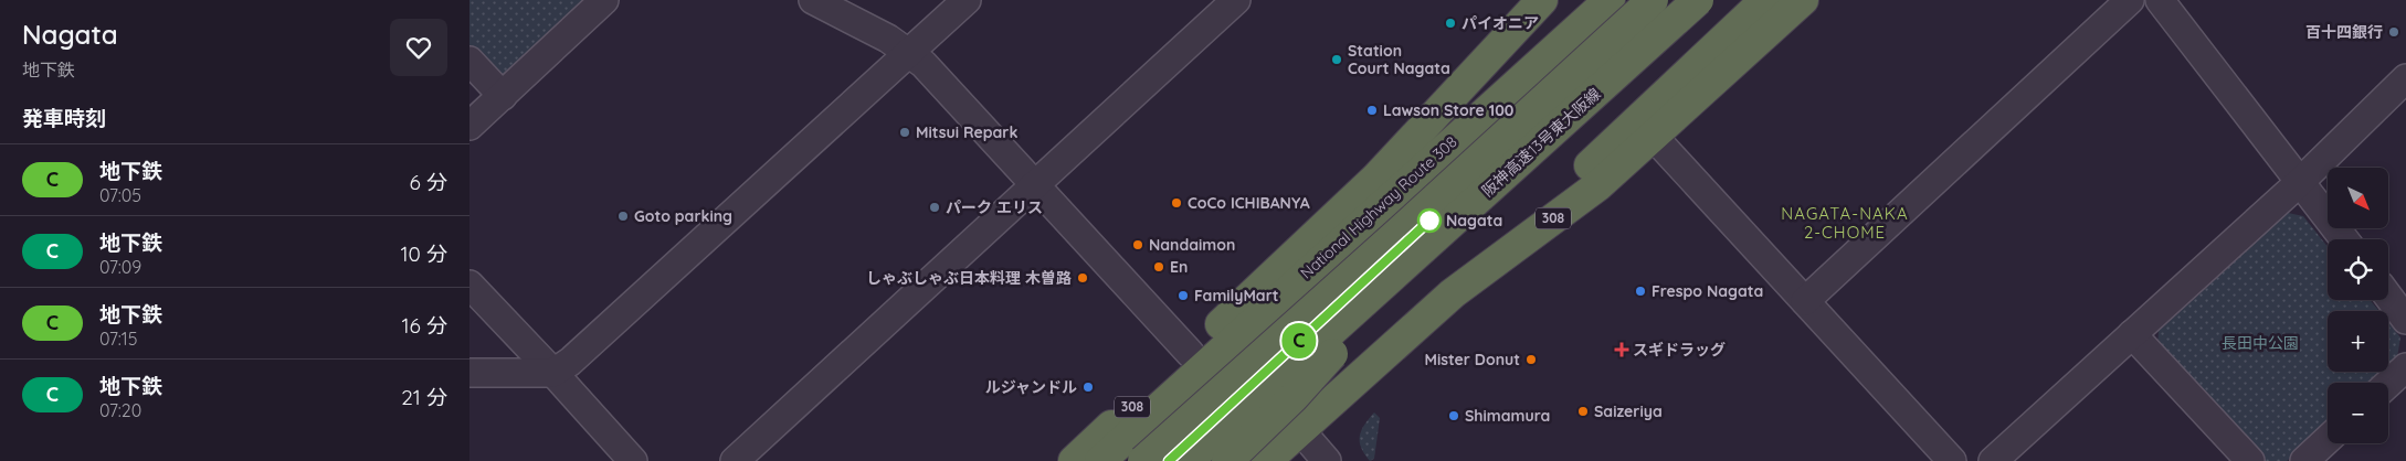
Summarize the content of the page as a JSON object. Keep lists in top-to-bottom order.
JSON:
{
  "streets": {
    "highway": ["阪神高速13号東大阪線", "National Highway Route 308", "308"]
  },
  "districts": ["NAGATA-NAKA 2-CHOME"],
  "parks": ["長田中公園"],
  "places": {
    "other": [
      "パイオニア",
      "百十四銀行",
      "Station Court Nagata",
      "Lawson Store 100",
      "Mitsui Repark",
      "CoCo ICHIBANYA",
      "パーク エリス",
      "Goto parking",
      "Nagata",
      "Nandaimon",
      "En",
      "しゃぶしゃぶ日本料理 木曽路",
      "Frespo Nagata",
      "FamilyMart",
      "Mister Donut",
      "ルジャンドル",
      "Saizeriya",
      "Shimamura"
    ],
    "health": ["スギドラッグ"]
  },
  "lines": ["metro line C"],
  "north": "bottom right",
  "page": {
    "heading": [
      ["Nagata", "地下鉄"],
      "発車時刻"
    ],
    "on_map": "C",
    "list": [
      {
        "mark": "C",
        "name": "地下鉄",
        "note": "07:05",
        "value": "6 分"
      },
      {
        "mark": "C",
        "name": "地下鉄",
        "note": "07:09",
        "value": "10 分"
      },
      {
        "mark": "C",
        "name": "地下鉄",
        "note": "07:15",
        "value": "16 分"
      },
      {
        "mark": "C",
        "name": "地下鉄",
        "note": "07:20",
        "value": "21 分"
      }
    ],
    "map_buttons": ["+", "−"]
  }
}
